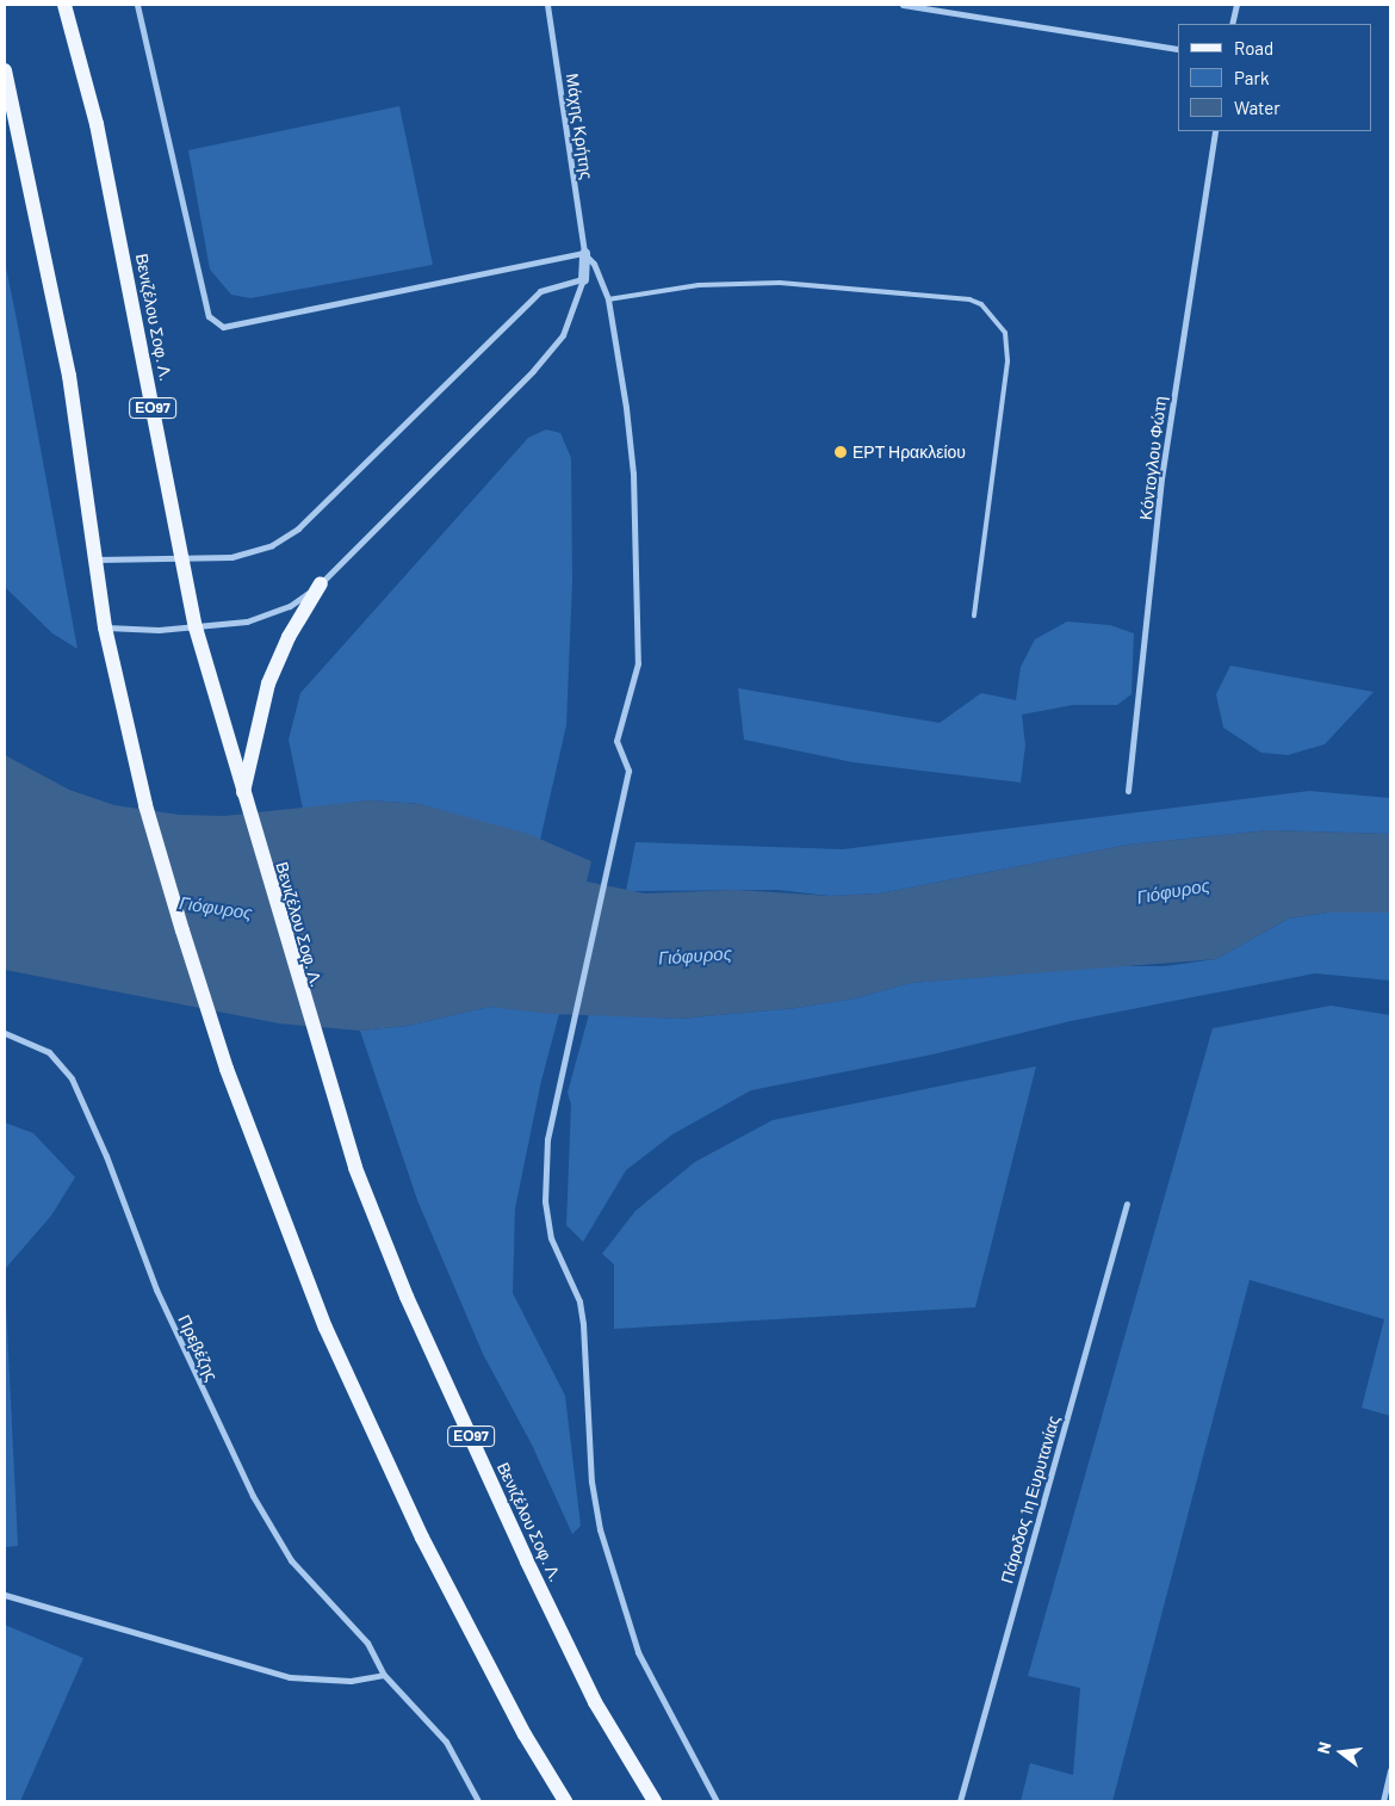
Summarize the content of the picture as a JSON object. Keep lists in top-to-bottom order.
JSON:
{
  "streets": {
    "main road": ["Βενιζέλου Σοφ. Λ.", "ΕΟ97"],
    "street": [
      "Μάχης Κρήτης",
      "Κόντογλου Φώτη",
      "Πρεβέζης",
      "Πάροδος 1η Ευρυτανίας"
    ]
  },
  "water": ["Γιόφυρος"],
  "places": ["ΕΡΤ Ηρακλείου"],
  "legend": ["Road", "Park", "Water"],
  "north": "left"
}
